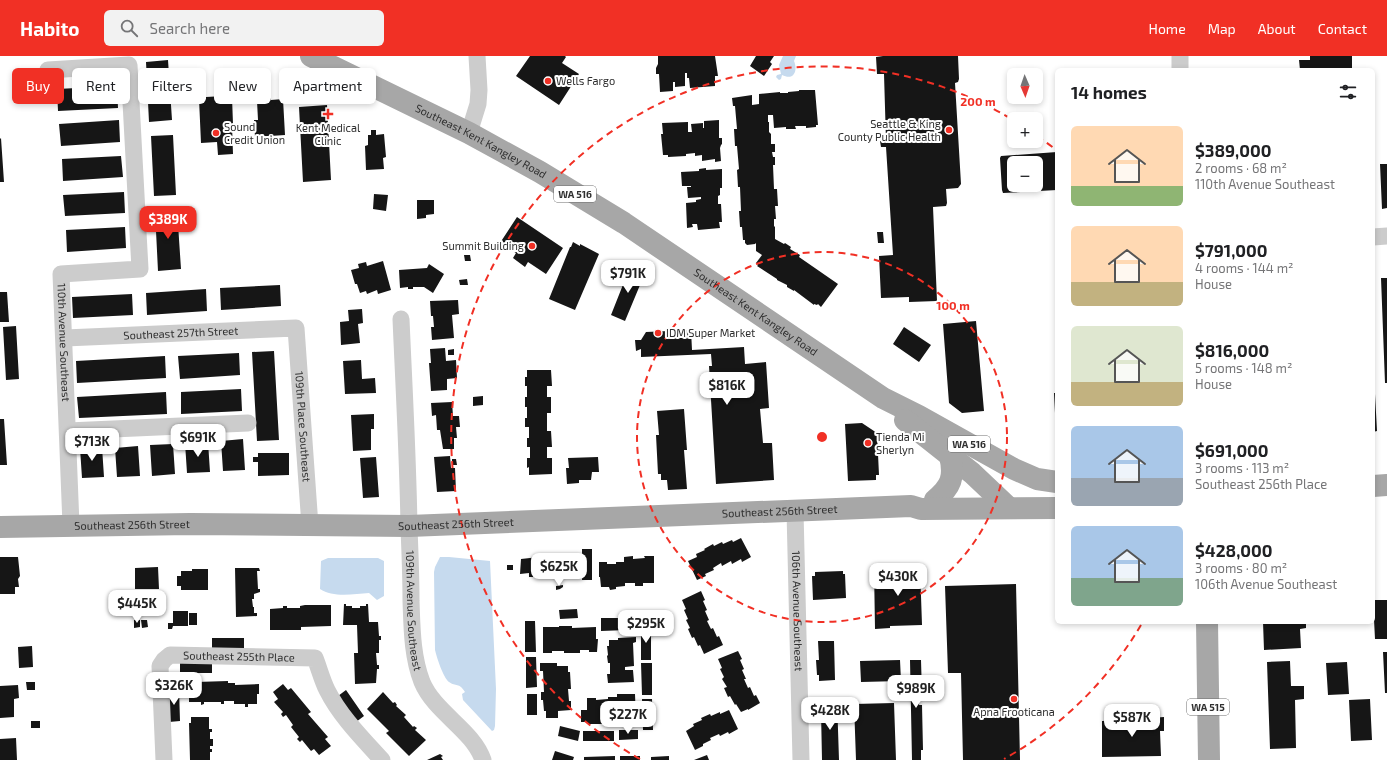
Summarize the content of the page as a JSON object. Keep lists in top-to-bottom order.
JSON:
{
  "streets": {
    "main road": [
      "Southeast Kent Kangley Road",
      "WA 516",
      "Southeast 256th Street",
      "WA 515"
    ],
    "street": [
      "Southeast 257th Street",
      "110th Avenue Southeast",
      "109th Place Southeast",
      "109th Avenue Southeast",
      "106th Avenue Southeast",
      "Southeast 255th Place"
    ]
  },
  "crossings": [
    ["Southeast Kent Kangley Road", "Southeast 256th Street"],
    ["Southeast 257th Street", "110th Avenue Southeast"],
    ["Southeast 257th Street", "109th Place Southeast"],
    ["110th Avenue Southeast", "Southeast 256th Street"],
    ["109th Place Southeast", "Southeast 256th Street"],
    ["Southeast 256th Street", "109th Avenue Southeast"],
    ["Southeast 256th Street", "106th Avenue Southeast"]
  ],
  "places": {
    "other": [
      "Wells Fargo",
      "Seattle & King County Public Health",
      "Sound Credit Union",
      "Summit Building",
      "IDM Super Market",
      "Tienda Mi Sherlyn",
      "Apna Frooticana"
    ],
    "health": ["Kent Medical Clinic"]
  },
  "north": "bottom",
  "page": {
    "header": "Habito",
    "search": "Search here",
    "nav": [
      "Home",
      "Map",
      "About",
      "Contact"
    ],
    "map_buttons": ["+", "−"],
    "chip": [
      "Buy",
      "Rent",
      "Filters",
      "New",
      "Apartment"
    ],
    "heading": "14 homes",
    "list": [
      {
        "name": "$389,000",
        "note": "2 rooms · 68 m² · 110th Avenue Southeast"
      },
      {
        "name": "$791,000",
        "note": "4 rooms · 144 m² · House"
      },
      {
        "name": "$816,000",
        "note": "5 rooms · 148 m² · House"
      },
      {
        "name": "$691,000",
        "note": "3 rooms · 113 m² · Southeast 256th Place"
      },
      {
        "name": "$428,000",
        "note": "3 rooms · 80 m² · 106th Avenue Southeast"
      }
    ],
    "price": [
      "$389K",
      "$791K",
      "$816K",
      "$691K",
      "$713K",
      "$625K",
      "$430K",
      "$445K",
      "$295K",
      "$326K",
      "$989K",
      "$428K",
      "$227K",
      "$587K"
    ]
  },
  "rings": ["200 m", "100 m"]
}
